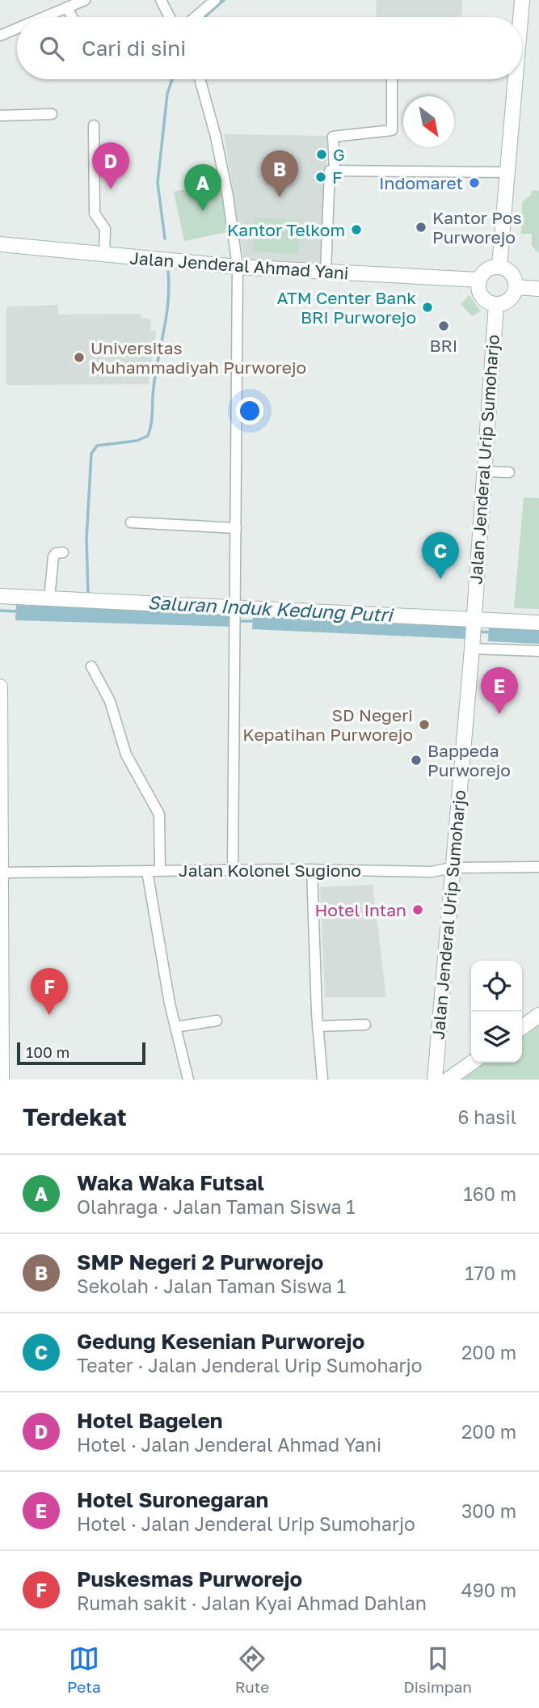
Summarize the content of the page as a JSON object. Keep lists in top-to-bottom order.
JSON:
{
  "streets": {
    "main road": ["Jalan Jenderal Ahmad Yani", "Jalan Jenderal Urip Sumoharjo"],
    "street": ["Jalan Kolonel Sugiono"]
  },
  "crossings": [
    ["Jalan Jenderal Ahmad Yani", "Jalan Jenderal Urip Sumoharjo"],
    ["Jalan Jenderal Urip Sumoharjo", "Jalan Kolonel Sugiono"]
  ],
  "water": ["Saluran Induk Kedung Putri"],
  "places": [
    "G",
    "F",
    "Indomaret",
    "Kantor Pos Purworejo",
    "Kantor Telkom",
    "ATM Center Bank BRI Purworejo",
    "BRI",
    "Universitas Muhammadiyah Purworejo",
    "SD Negeri Kepatihan Purworejo",
    "Bappeda Purworejo",
    "Hotel Intan"
  ],
  "scale_bar": "100 m",
  "north": "bottom right",
  "page": {
    "search": "Cari di sini",
    "pins": [
      "D",
      "B",
      "A",
      "C",
      "E",
      "F"
    ],
    "scale": "100 m",
    "heading": ["Terdekat", "6 hasil"],
    "list": [
      {
        "mark": "A",
        "name": "Waka Waka Futsal",
        "note": "Olahraga · Jalan Taman Siswa 1",
        "value": "160 m"
      },
      {
        "mark": "B",
        "name": "SMP Negeri 2 Purworejo",
        "note": "Sekolah · Jalan Taman Siswa 1",
        "value": "170 m"
      },
      {
        "mark": "C",
        "name": "Gedung Kesenian Purworejo",
        "note": "Teater · Jalan Jenderal Urip Sumoharjo",
        "value": "200 m"
      },
      {
        "mark": "D",
        "name": "Hotel Bagelen",
        "note": "Hotel · Jalan Jenderal Ahmad Yani",
        "value": "200 m"
      },
      {
        "mark": "E",
        "name": "Hotel Suronegaran",
        "note": "Hotel · Jalan Jenderal Urip Sumoharjo",
        "value": "300 m"
      },
      {
        "mark": "F",
        "name": "Puskesmas Purworejo",
        "note": "Rumah sakit · Jalan Kyai Ahmad Dahlan",
        "value": "490 m"
      }
    ],
    "nav": ["Peta", "Rute", "Disimpan"]
  }
}
